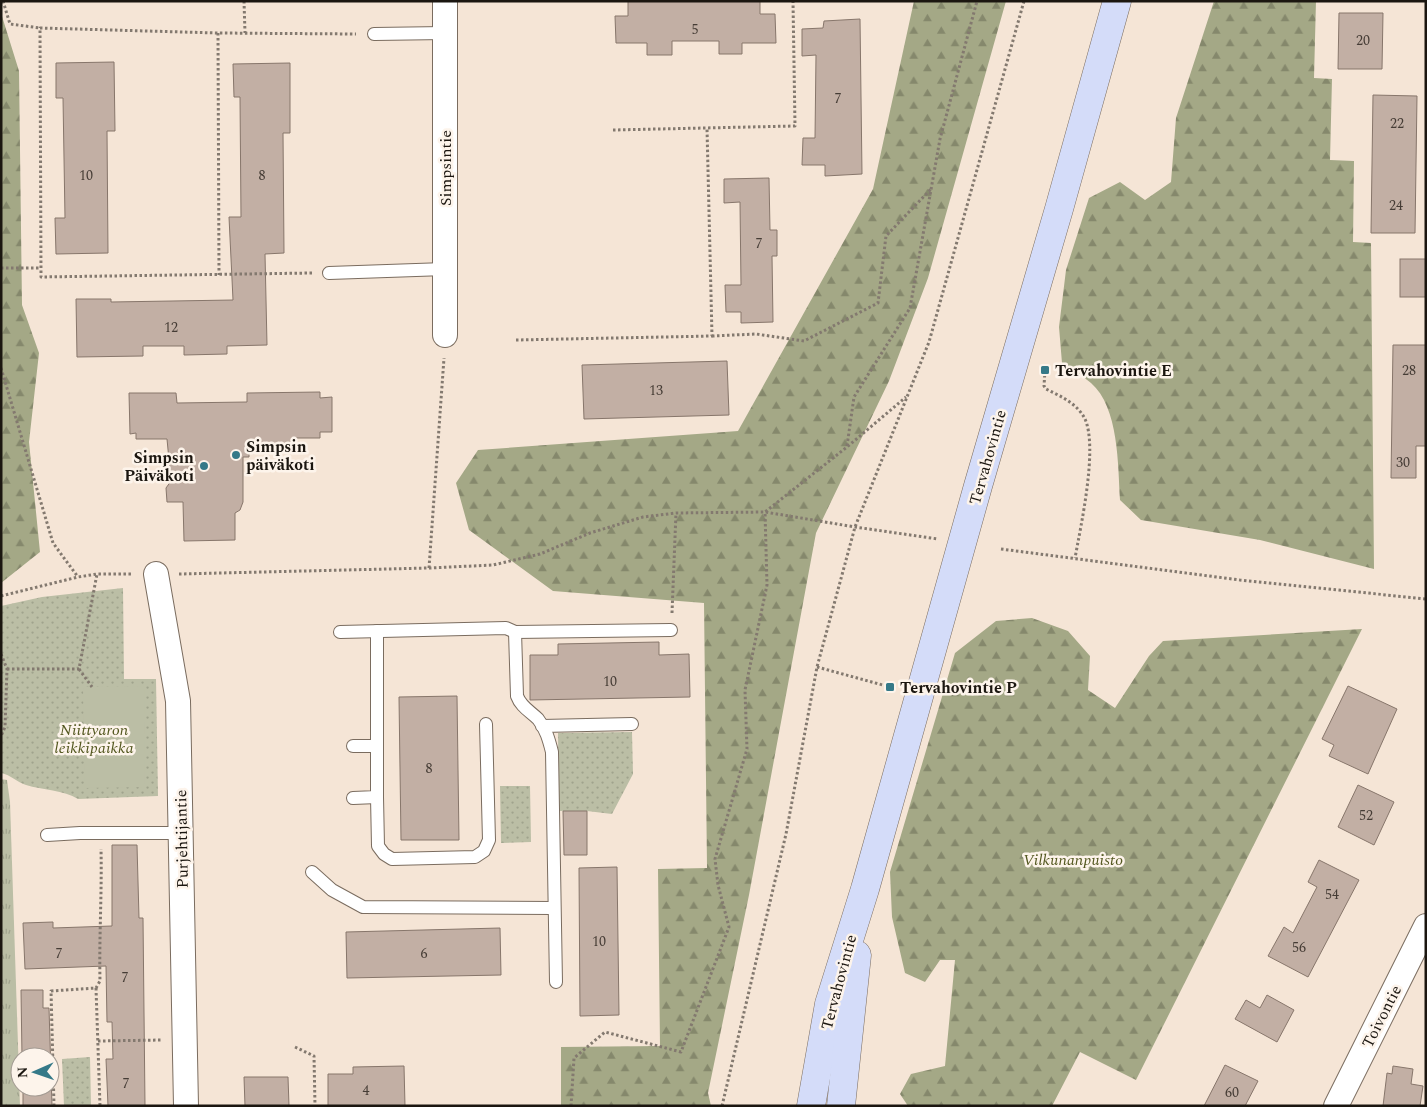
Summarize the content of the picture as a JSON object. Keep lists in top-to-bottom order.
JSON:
{
  "streets": {
    "main road": ["Tervahovintie"],
    "street": ["Simpsintie", "Purjehtijantie", "Toivontie"]
  },
  "parks": ["Niittyaron leikkipaikka", "Vilkunanpuisto"],
  "places": {
    "transit": ["Tervahovintie E", "Tervahovintie P"],
    "other": ["Simpsin päiväkoti", "Simpsin Päiväkoti"]
  },
  "house_numbers": [
    "5",
    "20",
    "7",
    "22",
    "10",
    "8",
    "24",
    "7",
    "12",
    "28",
    "13",
    "30",
    "10",
    "8",
    "52",
    "54",
    "10",
    "56",
    "7",
    "6",
    "7",
    "7",
    "4",
    "60"
  ],
  "north": "left"
}
